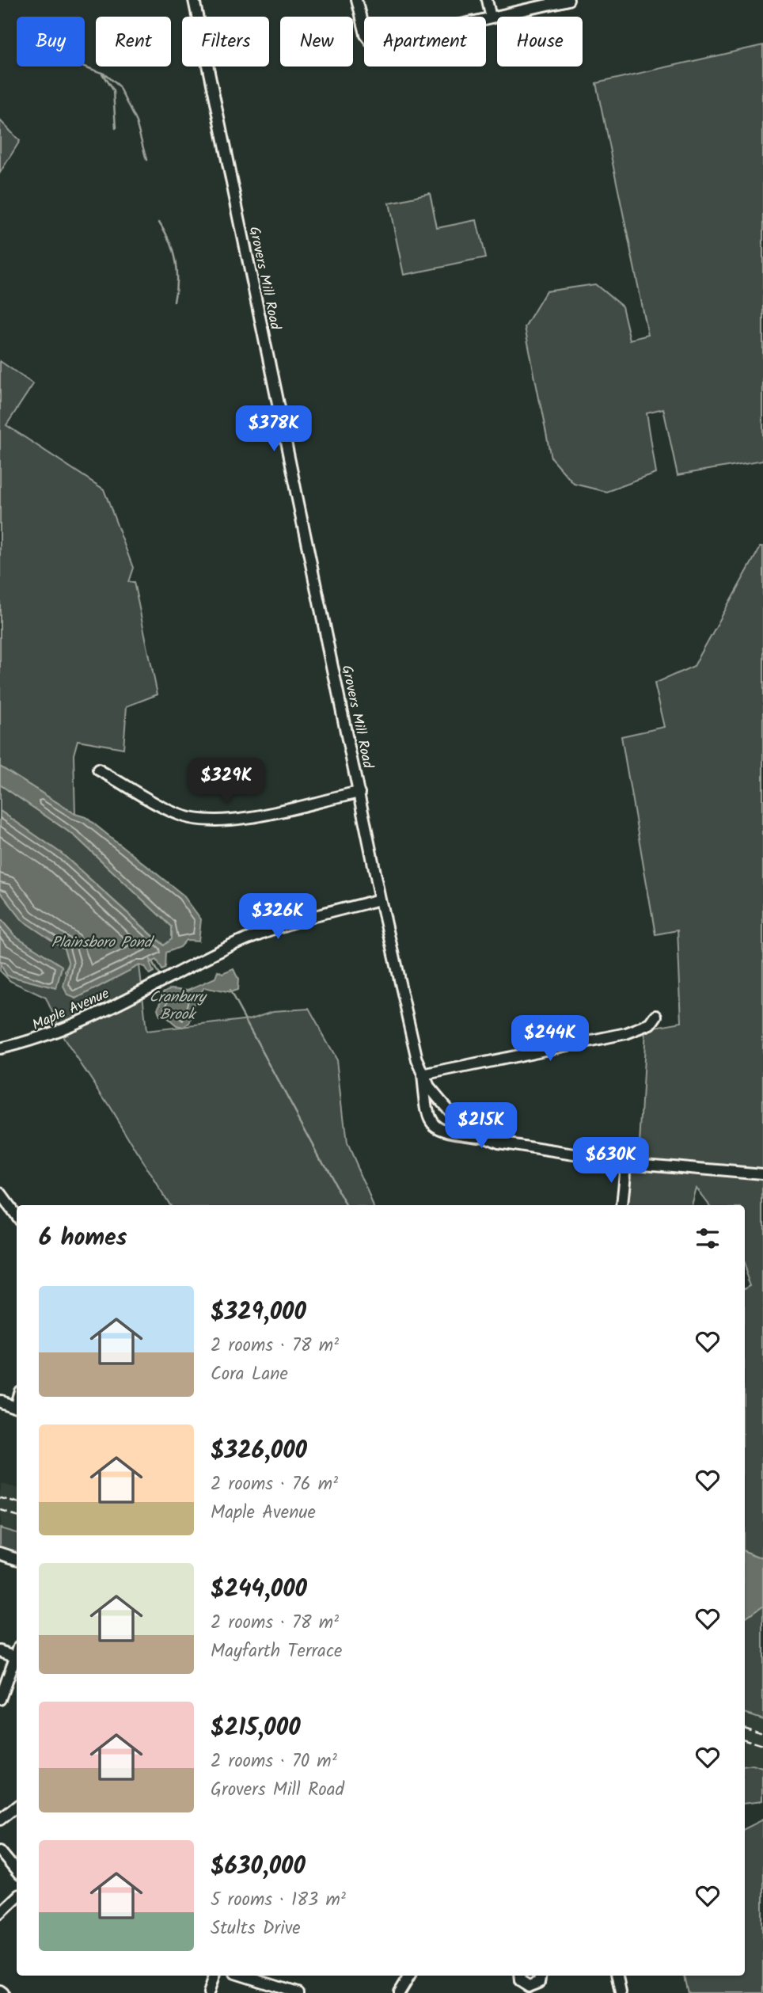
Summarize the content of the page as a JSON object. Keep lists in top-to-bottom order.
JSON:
{
  "streets": {
    "street": ["Grovers Mill Road", "Maple Avenue"]
  },
  "crossings": [
    ["Grovers Mill Road", "Maple Avenue"]
  ],
  "water": ["Plainsboro Pond", "Cranbury Brook"],
  "page": {
    "chip": [
      "Buy",
      "Rent",
      "Filters",
      "New",
      "Apartment",
      "House"
    ],
    "price": [
      "$378K",
      "$329K",
      "$326K",
      "$244K",
      "$215K",
      "$630K"
    ],
    "heading": "6 homes",
    "list": [
      {
        "name": "$329,000",
        "note": "2 rooms · 78 m² · Cora Lane"
      },
      {
        "name": "$326,000",
        "note": "2 rooms · 76 m² · Maple Avenue"
      },
      {
        "name": "$244,000",
        "note": "2 rooms · 78 m² · Mayfarth Terrace"
      },
      {
        "name": "$215,000",
        "note": "2 rooms · 70 m² · Grovers Mill Road"
      },
      {
        "name": "$630,000",
        "note": "5 rooms · 183 m² · Stults Drive"
      }
    ]
  }
}
